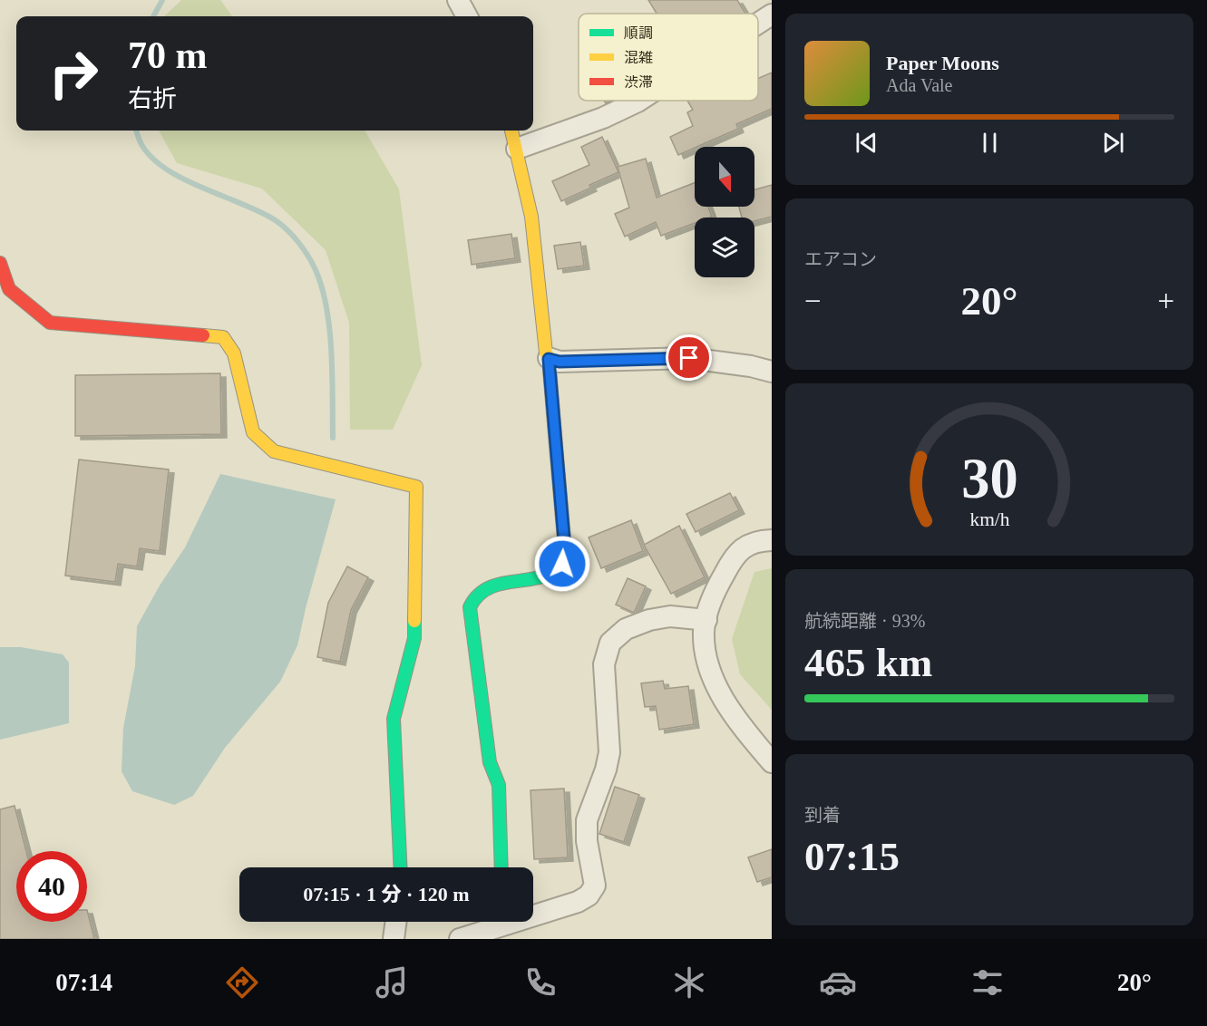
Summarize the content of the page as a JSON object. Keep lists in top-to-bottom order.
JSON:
{
  "legend": ["順調", "混雑", "渋滞"],
  "north": "bottom",
  "page": {
    "turn": ["70 m", "右折"],
    "song": ["Paper Moons", "Ada Vale"],
    "tile": [
      "エアコン",
      ["航続距離 · 93%", "465 km"],
      ["到着", "07:15"]
    ],
    "heat": ["−", "20°", "+"],
    "limit": "40",
    "trip": "07:15 · 1 分 · 120 m",
    "tabs": ["07:14", "20°"],
    "gauge": ["30", "km/h"]
  }
}
